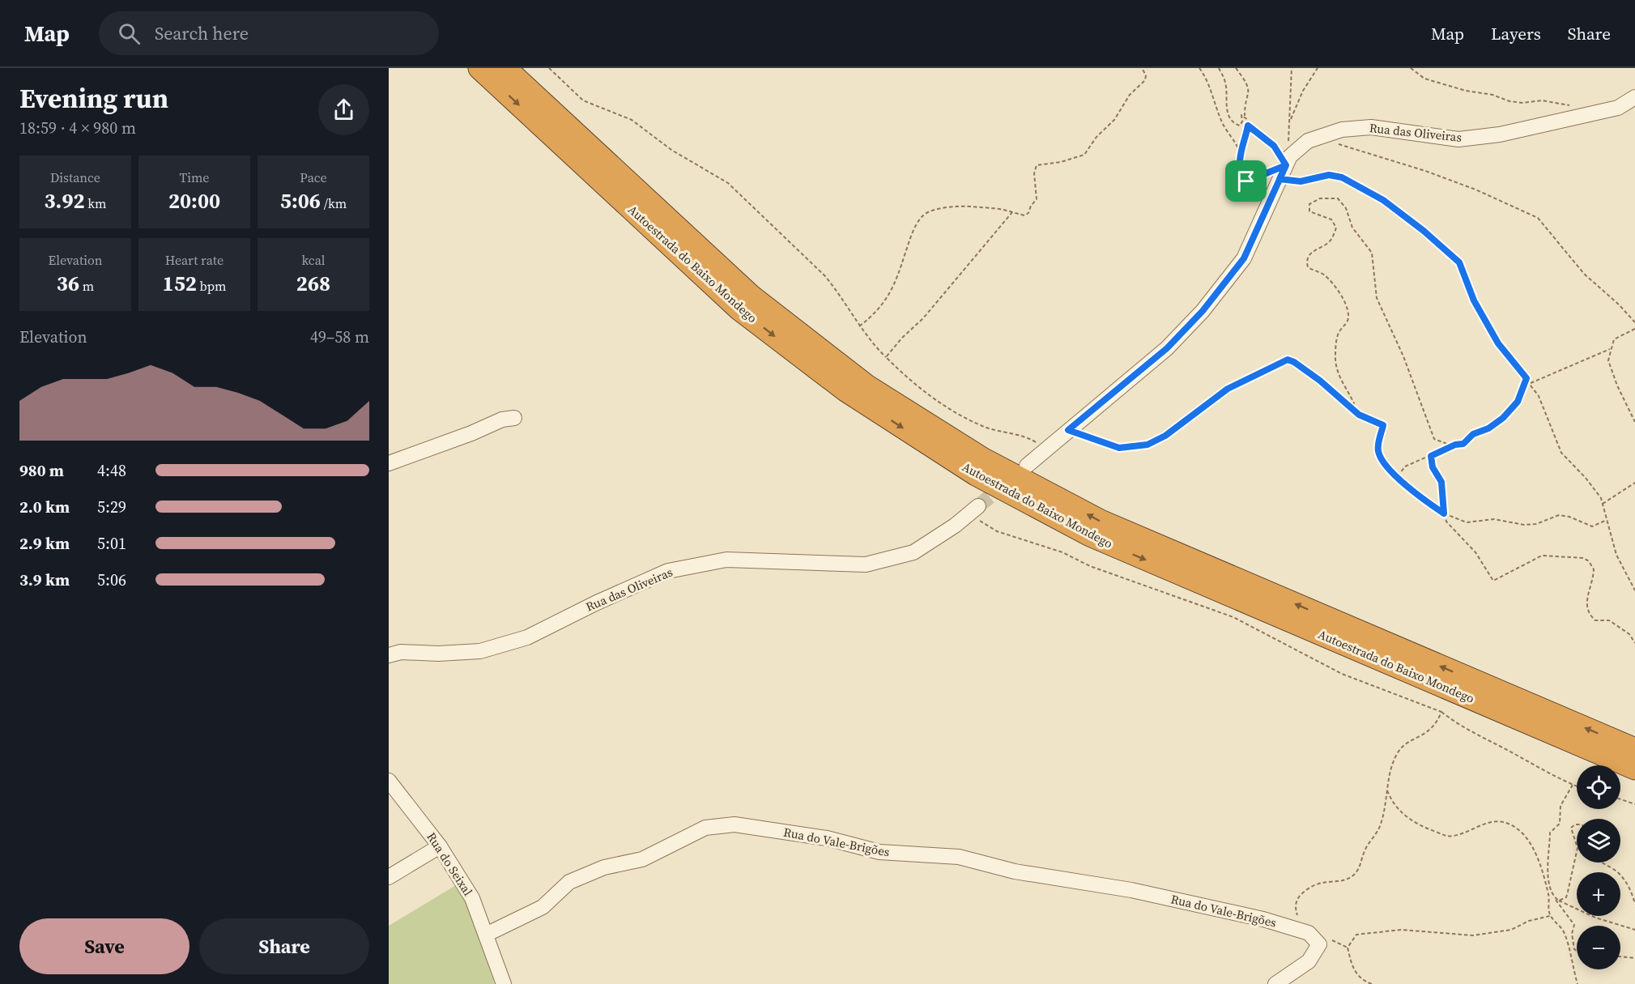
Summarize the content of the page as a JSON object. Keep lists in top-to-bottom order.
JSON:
{
  "streets": {
    "highway": ["Autoestrada do Baixo Mondego"],
    "street": ["Rua das Oliveiras", "Rua do Vale-Brigões", "Rua do Seixal"]
  },
  "crossings": [
    ["Rua do Vale-Brigões", "Rua do Seixal"]
  ],
  "page": {
    "header": "Map",
    "search": "Search here",
    "nav": ["Map", "Layers", "Share"],
    "heading": ["Evening run", "18:59 · 4 × 980 m"],
    "stats": [
      ["Distance", "3.92 km"],
      ["Time", "20:00"],
      ["Pace", "5:06 /km"],
      ["Elevation", "36 m"],
      ["Heart rate", "152 bpm"],
      ["kcal", "268"]
    ],
    "chart": ["Elevation", "49–58 m"],
    "list": [
      {
        "name": "980 m",
        "note": "4:48"
      },
      {
        "name": "2.0 km",
        "note": "5:29"
      },
      {
        "name": "2.9 km",
        "note": "5:01"
      },
      {
        "name": "3.9 km",
        "note": "5:06"
      }
    ],
    "map_buttons": ["+", "−"],
    "buttons": ["Save", "Share"]
  }
}
